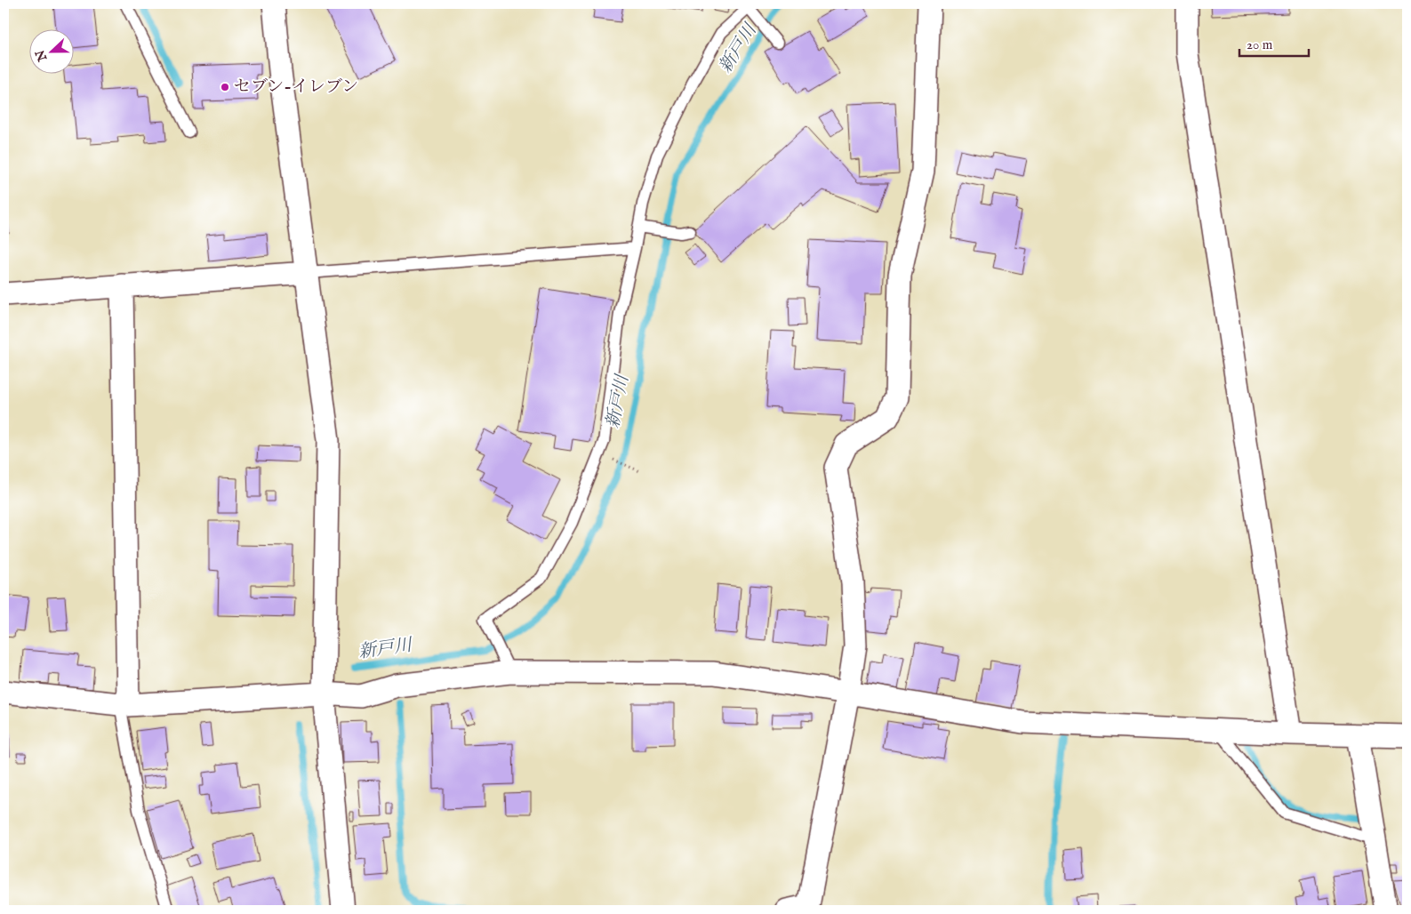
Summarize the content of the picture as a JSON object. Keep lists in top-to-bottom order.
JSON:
{
  "water": ["新戸川"],
  "places": ["セブン-イレブン"],
  "scale_bar": "20 m",
  "north": "left"
}
